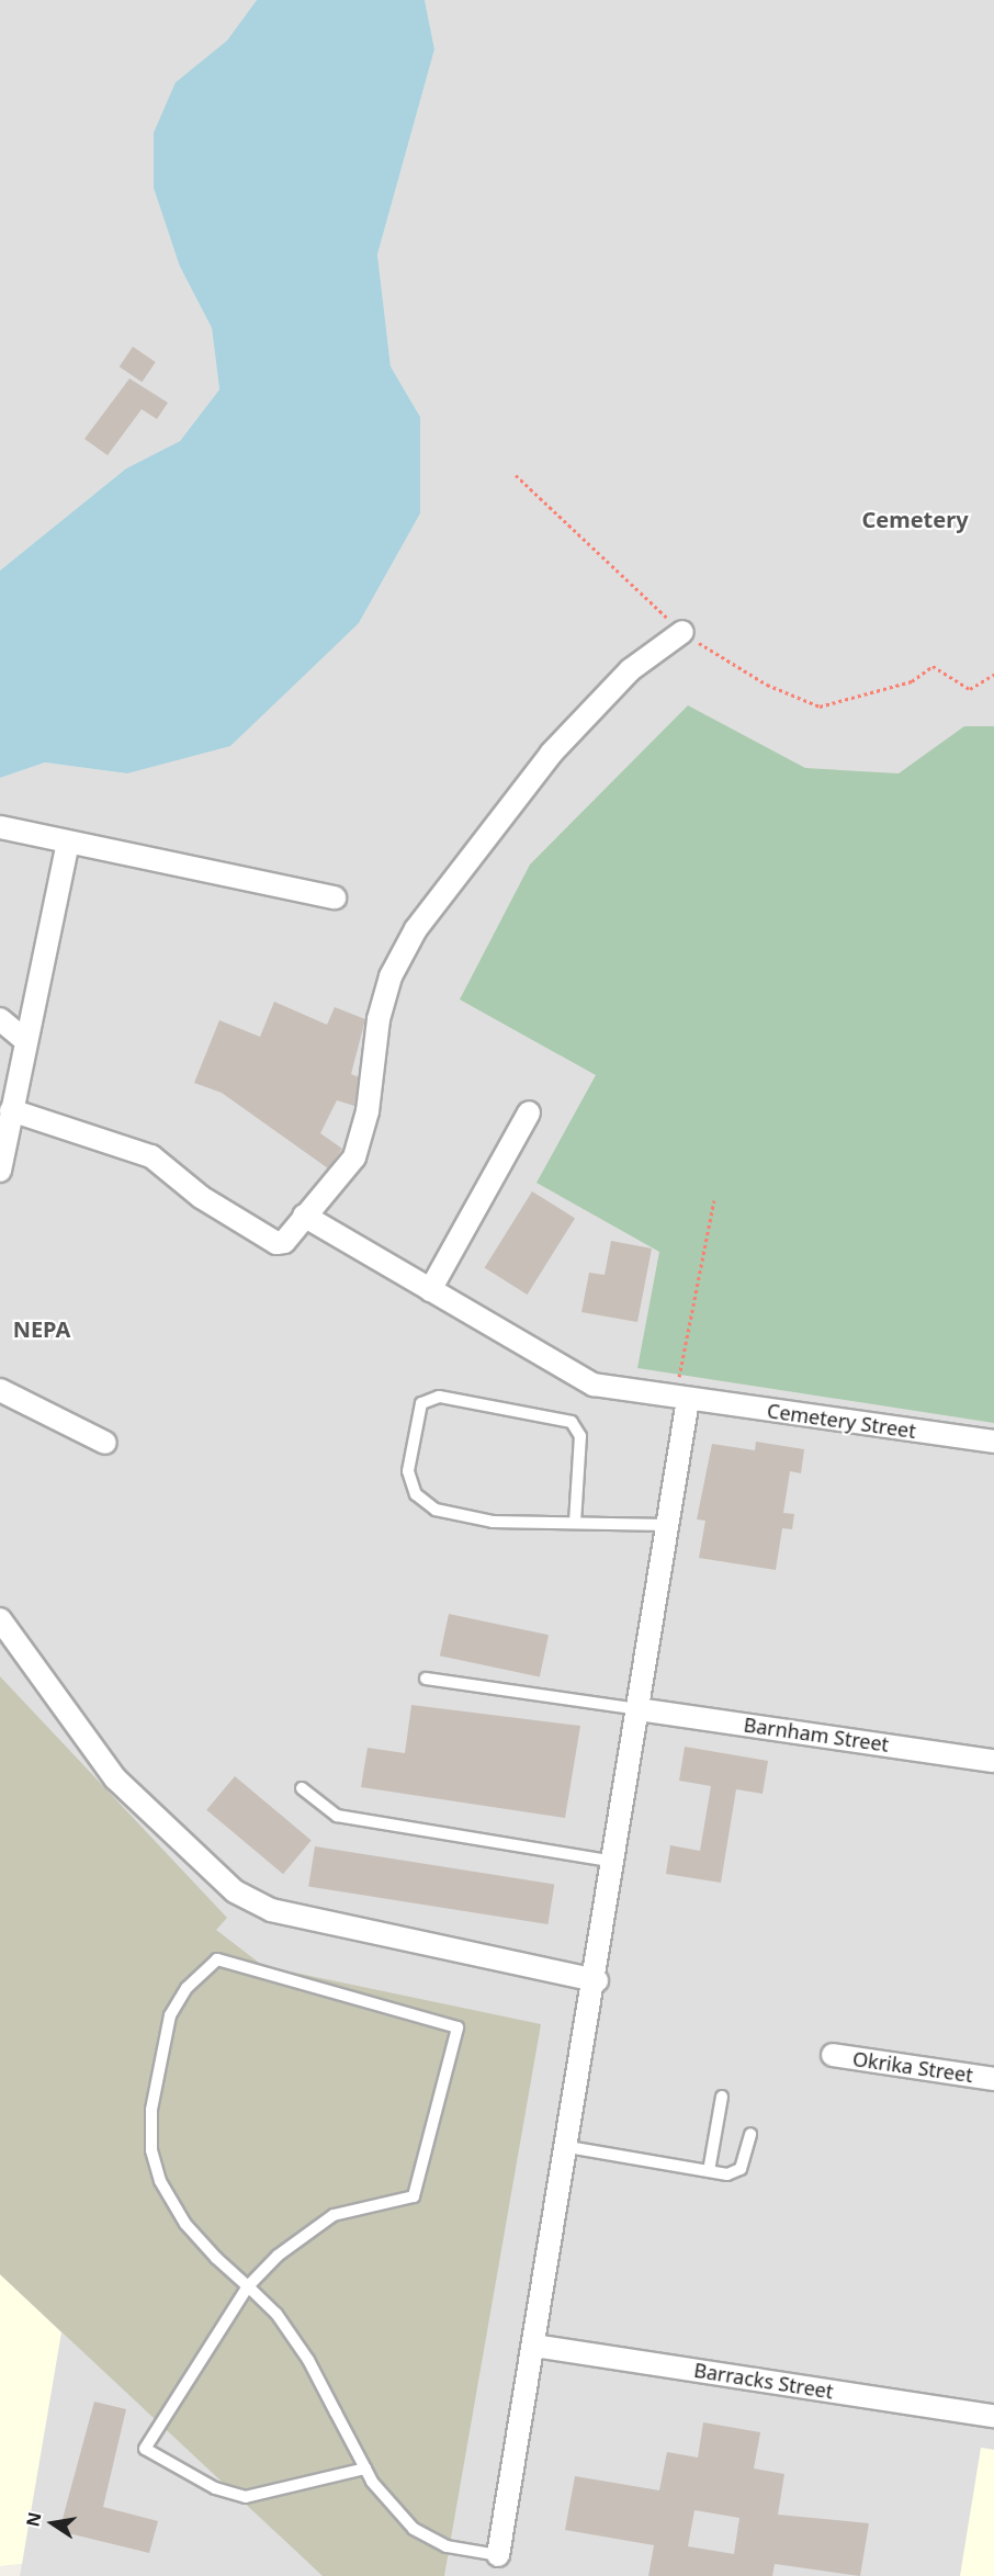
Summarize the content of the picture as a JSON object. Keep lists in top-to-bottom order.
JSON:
{
  "streets": {
    "street": [
      "Cemetery Street",
      "Barnham Street",
      "Okrika Street",
      "Barracks Street"
    ]
  },
  "districts": ["Cemetery", "NEPA"],
  "north": "left"
}
